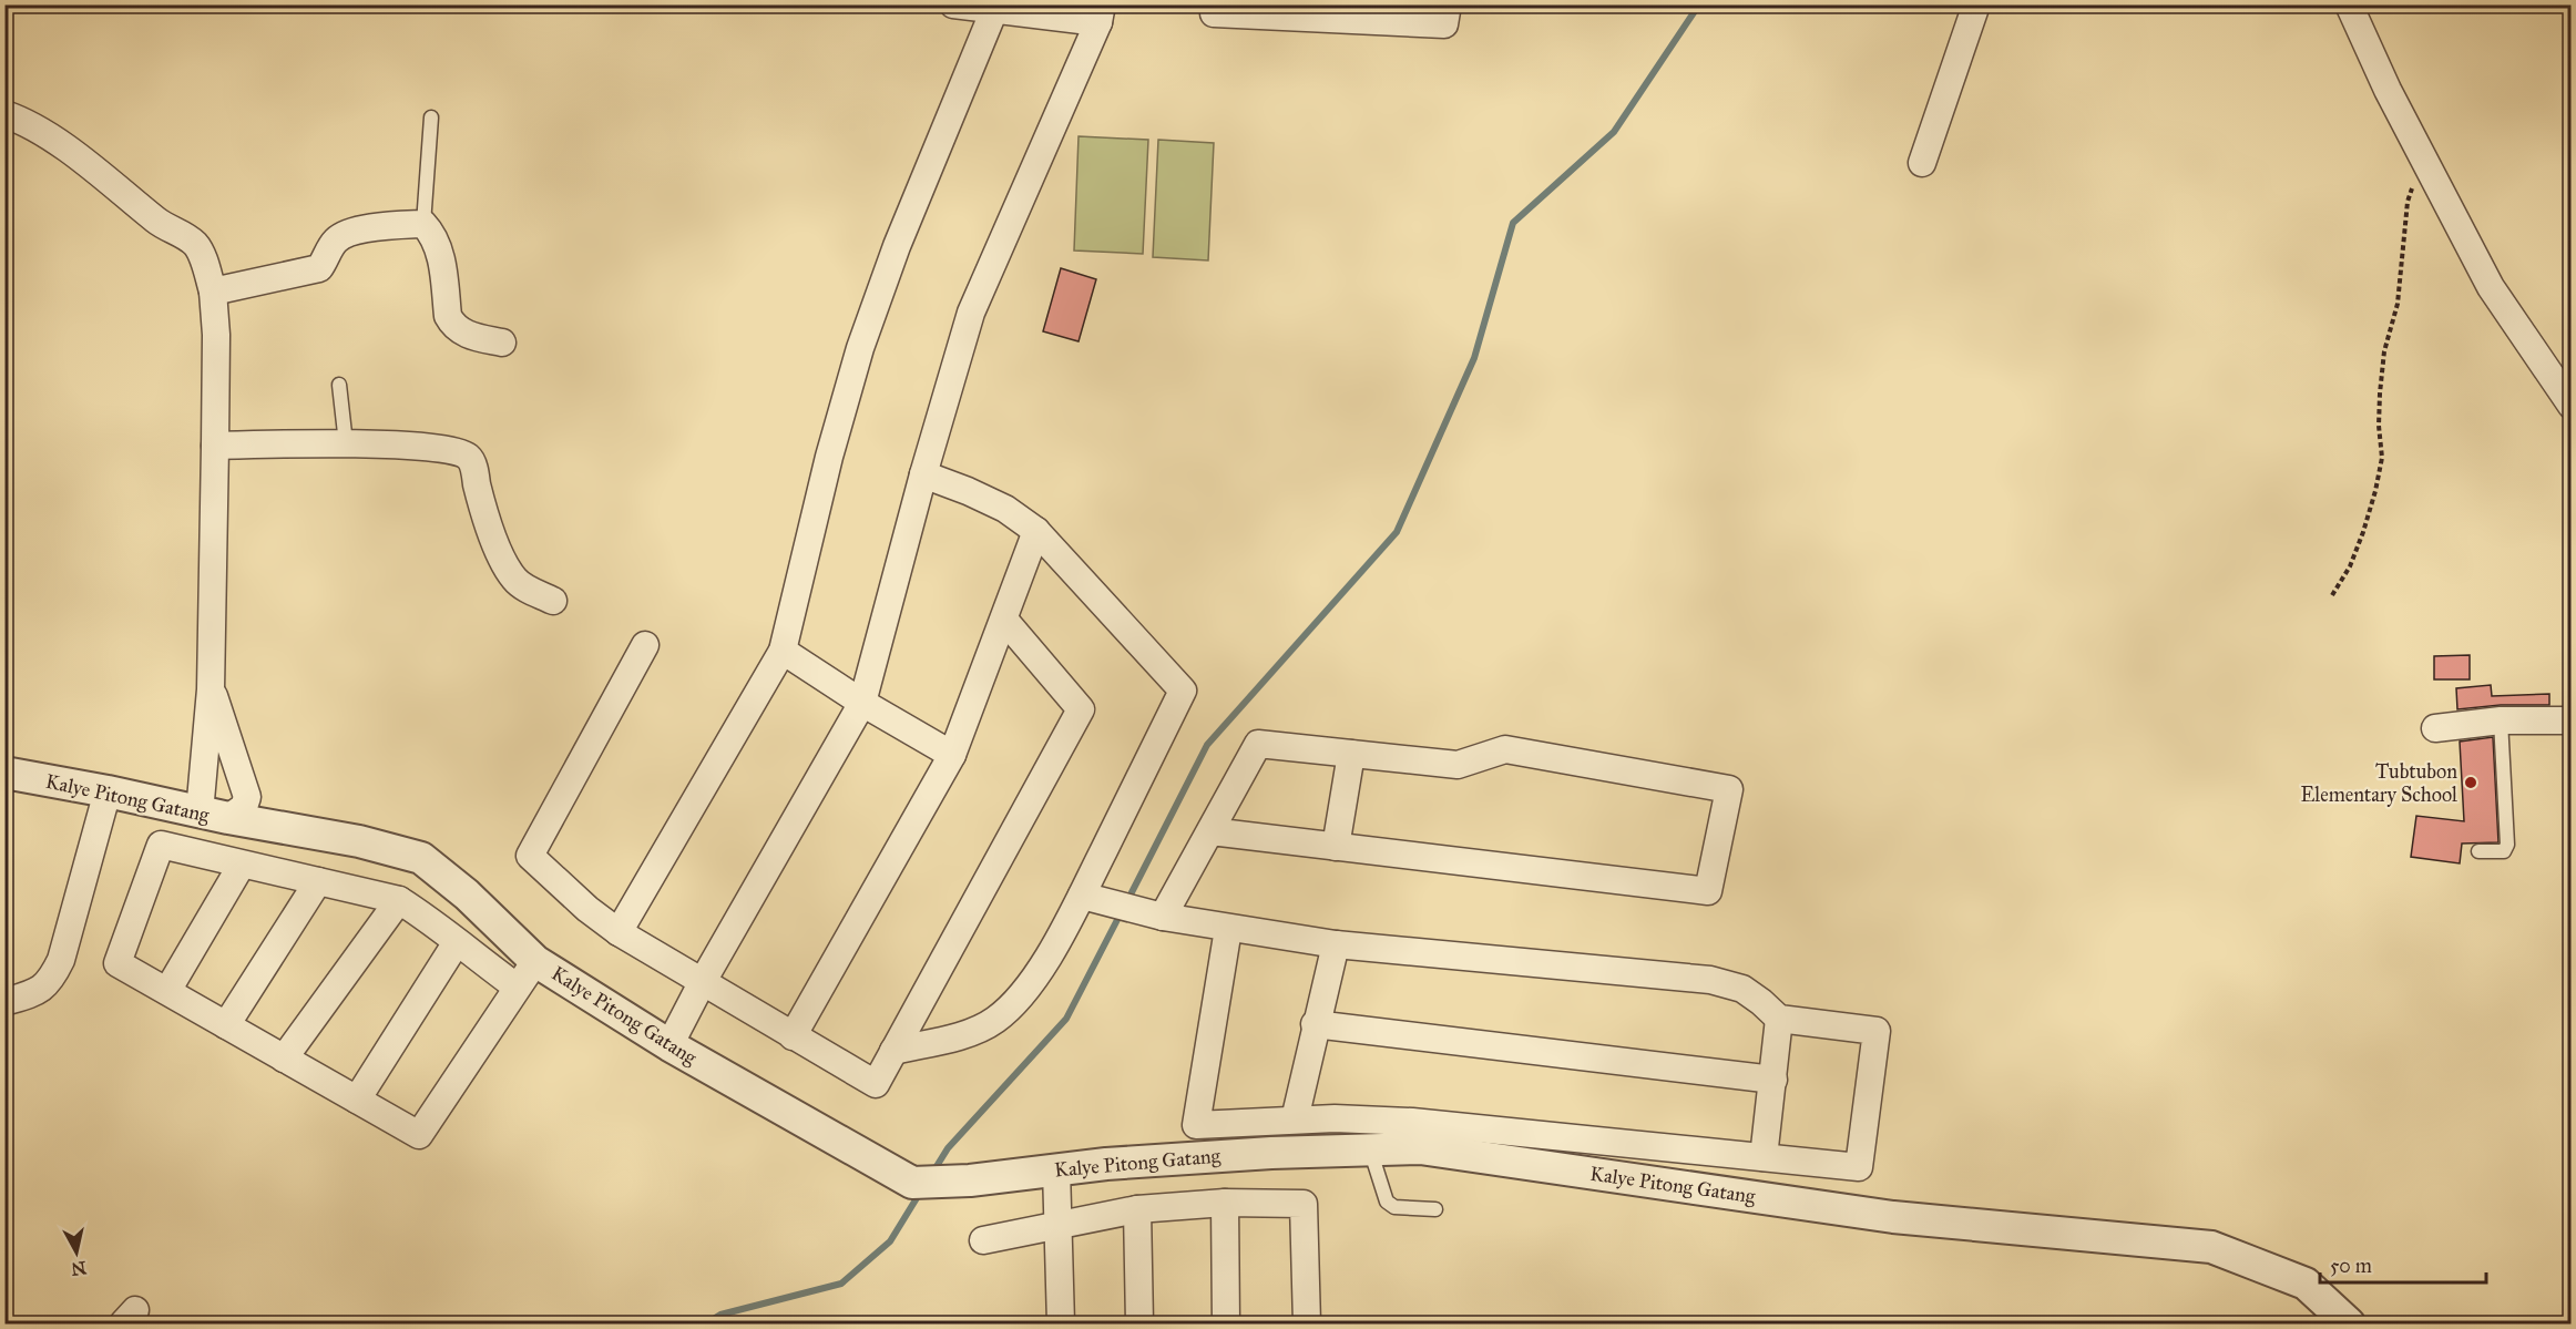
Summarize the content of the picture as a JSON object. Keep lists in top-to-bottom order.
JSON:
{
  "streets": {
    "street": ["Kalye Pitong Gatang"]
  },
  "places": ["Tubtubon Elementary School"],
  "scale_bar": "50 m",
  "north": "bottom"
}
